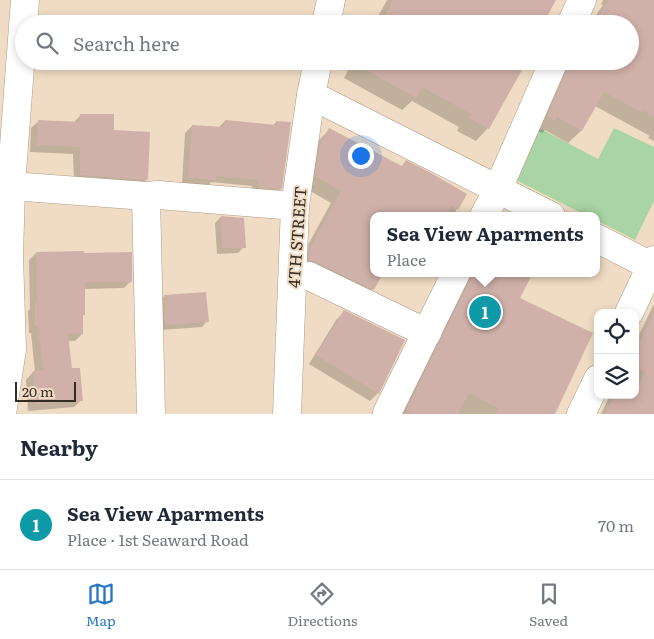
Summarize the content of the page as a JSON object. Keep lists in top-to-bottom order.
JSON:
{
  "streets": {
    "street": ["4TH STREET"]
  },
  "scale_bar": "20 m",
  "page": {
    "search": "Search here",
    "popup": ["Sea View Aparments", "Place"],
    "pins": "1",
    "scale": "20 m",
    "heading": "Nearby",
    "list": [
      {
        "mark": "1",
        "name": "Sea View Aparments",
        "note": "Place · 1st Seaward Road",
        "value": "70 m"
      }
    ],
    "nav": ["Map", "Directions", "Saved"]
  }
}
